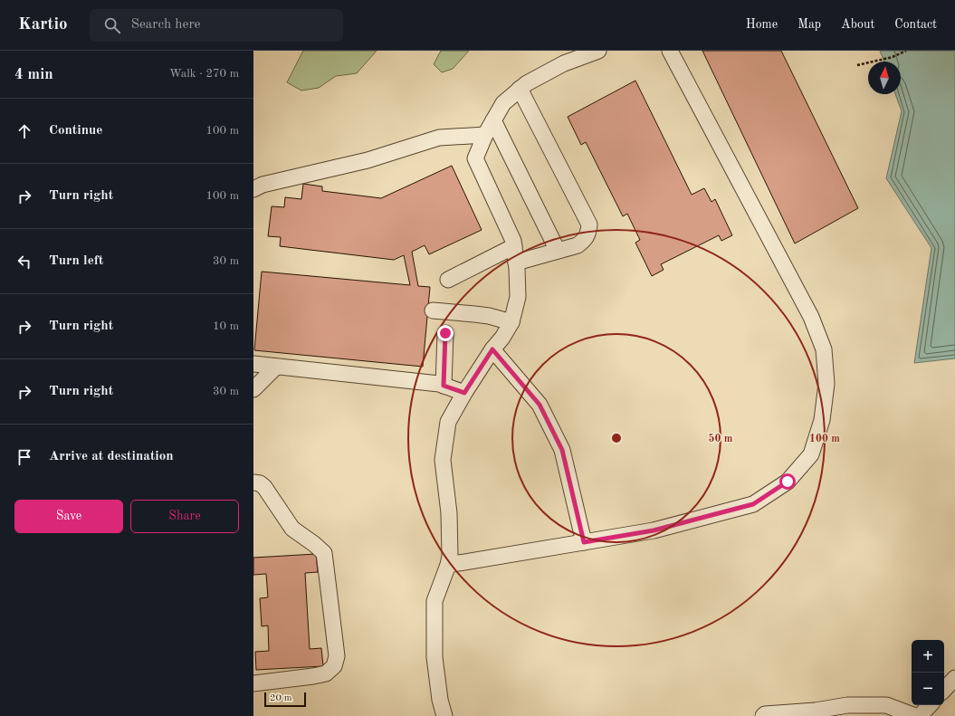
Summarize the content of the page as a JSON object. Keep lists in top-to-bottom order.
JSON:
{
  "scale_bar": "20 m",
  "north": "top",
  "page": {
    "header": "Kartio",
    "search": "Search here",
    "nav": [
      "Home",
      "Map",
      "About",
      "Contact"
    ],
    "heading": ["4 min", "Walk · 270 m"],
    "list": [
      ["Continue", "100 m"],
      ["Turn right", "100 m"],
      ["Turn left", "30 m"],
      ["Turn right", "10 m"],
      ["Turn right", "30 m"],
      "Arrive at destination"
    ],
    "buttons": ["Save", "Share"],
    "map_buttons": ["+", "−"],
    "scale": "20 m"
  },
  "rings": ["50 m", "100 m"]
}
